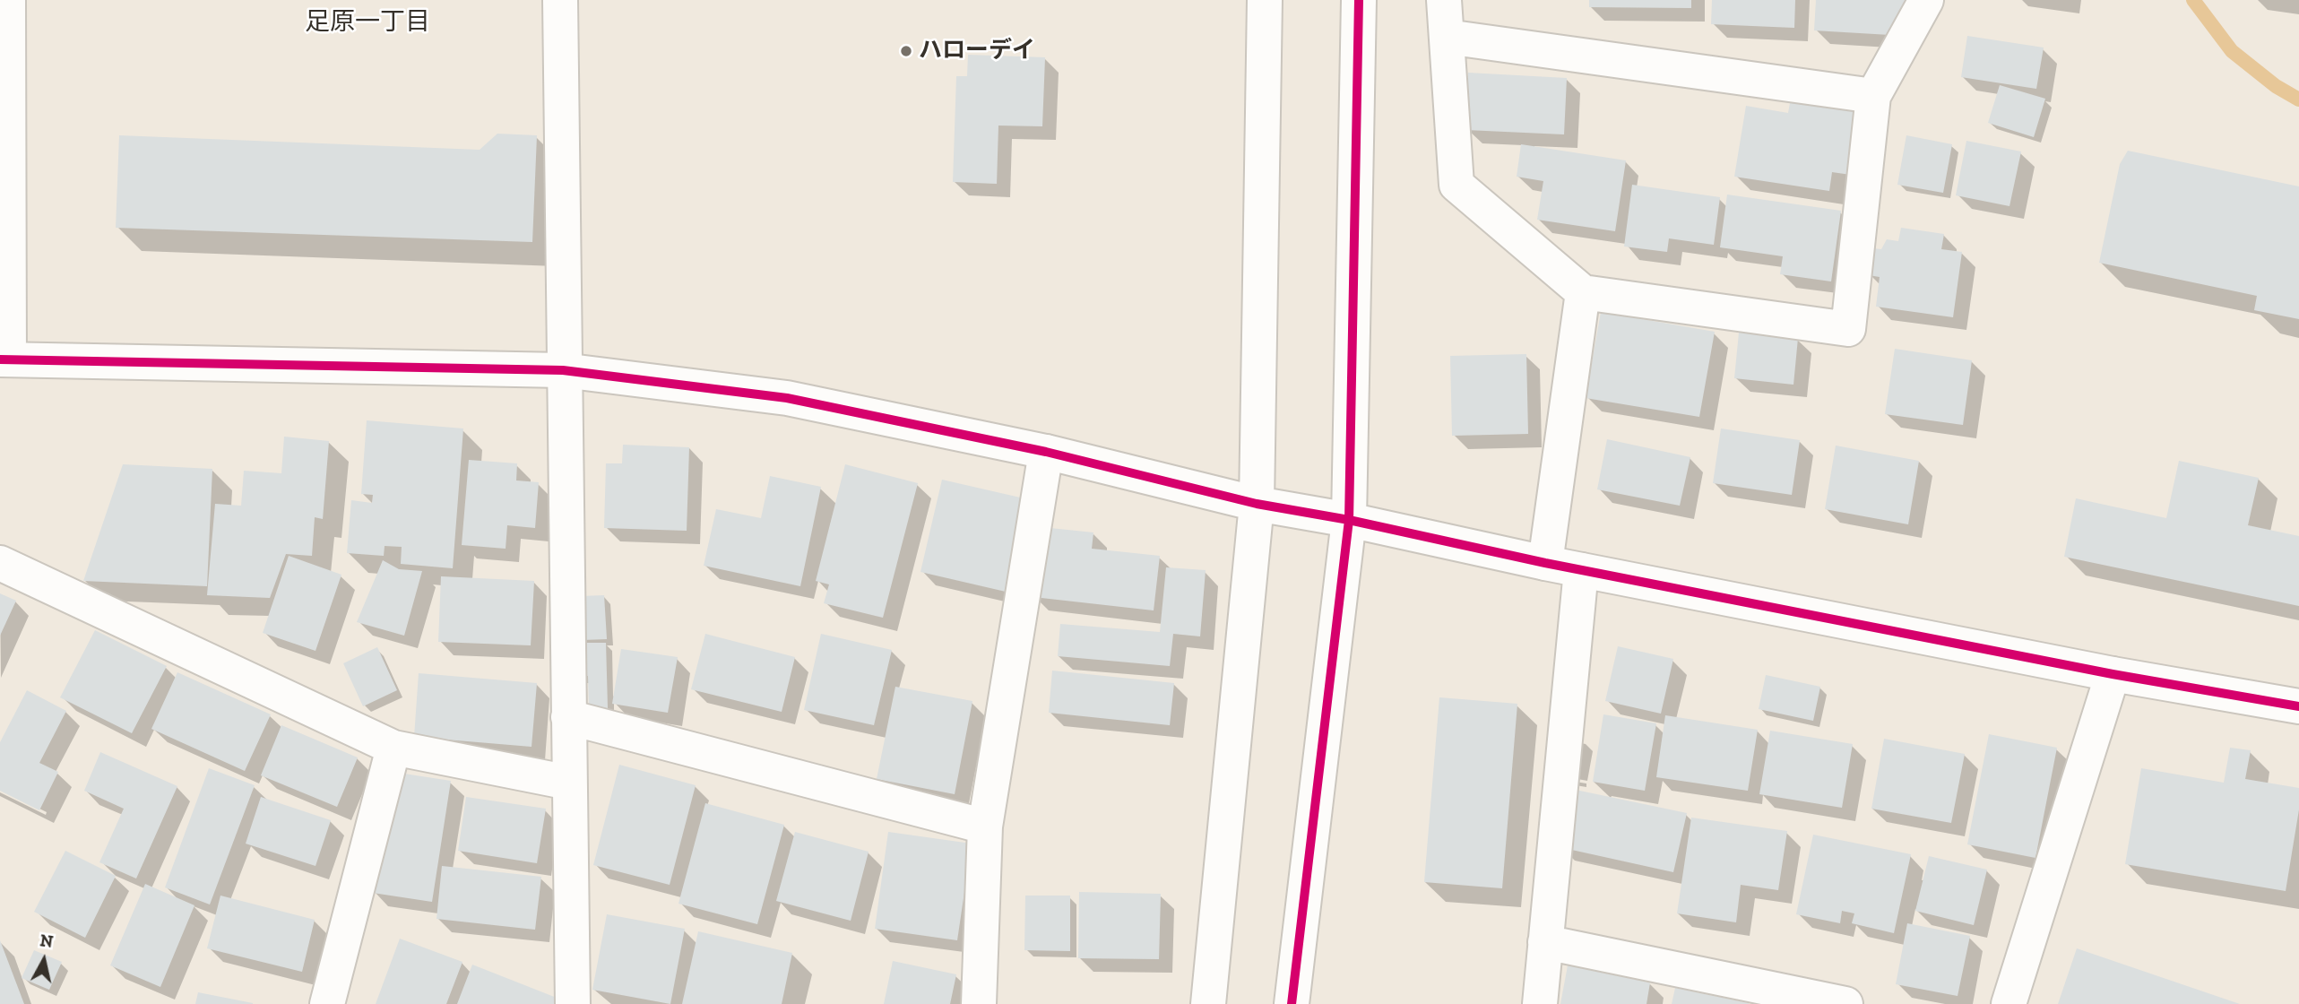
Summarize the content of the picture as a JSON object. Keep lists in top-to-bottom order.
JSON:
{
  "districts": ["足原一丁目"],
  "places": ["ハローデイ"],
  "north": "top"
}
